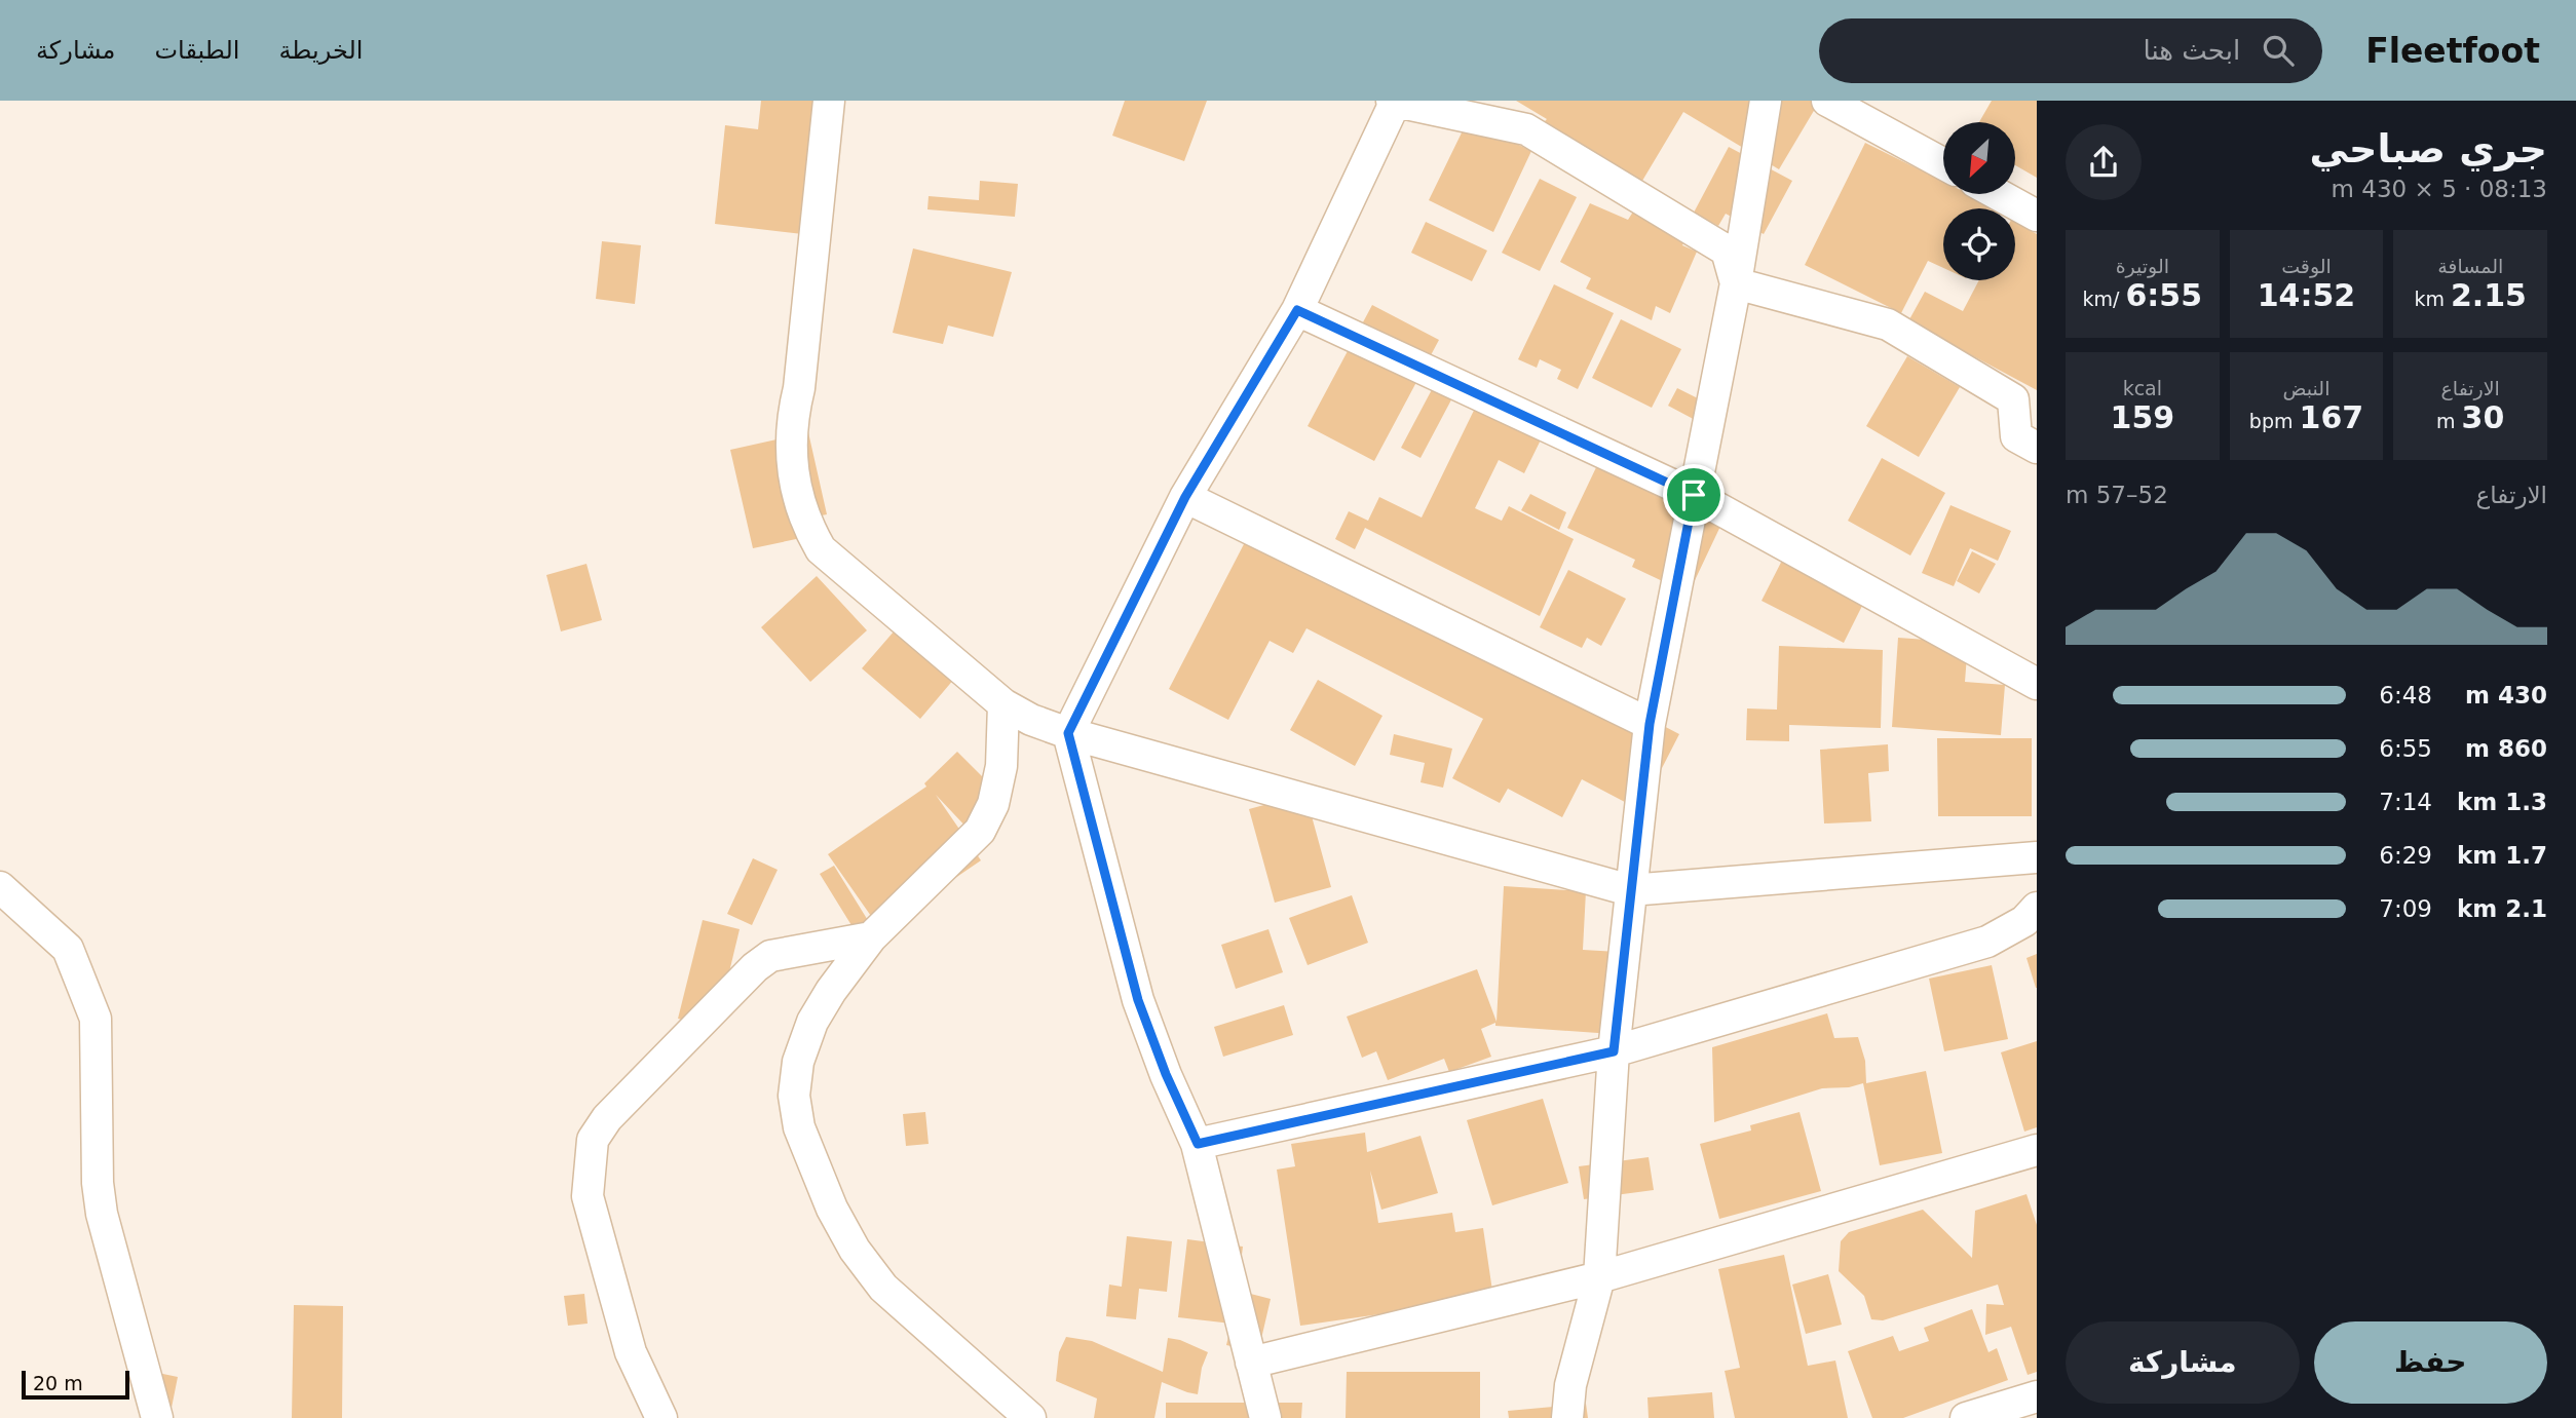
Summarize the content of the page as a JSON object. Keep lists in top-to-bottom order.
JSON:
{
  "scale_bar": "20 m",
  "north": "bottom left",
  "page": {
    "header": "Fleetfoot",
    "search": "ابحث هنا",
    "nav": ["الخريطة", "الطبقات", "مشاركة"],
    "heading": ["جري صباحي", "08:13 · 5 × 430 m"],
    "stats": [
      ["المسافة", "2.15 km"],
      ["الوقت", "14:52"],
      ["الوتيرة", "6:55 /km"],
      ["الارتفاع", "30 m"],
      ["النبض", "167 bpm"],
      ["kcal", "159"]
    ],
    "chart": ["الارتفاع", "52–57 m"],
    "list": [
      {
        "name": "430 m",
        "note": "6:48"
      },
      {
        "name": "860 m",
        "note": "6:55"
      },
      {
        "name": "1.3 km",
        "note": "7:14"
      },
      {
        "name": "1.7 km",
        "note": "6:29"
      },
      {
        "name": "2.1 km",
        "note": "7:09"
      }
    ],
    "buttons": ["حفظ", "مشاركة"],
    "scale": "20 m"
  }
}
